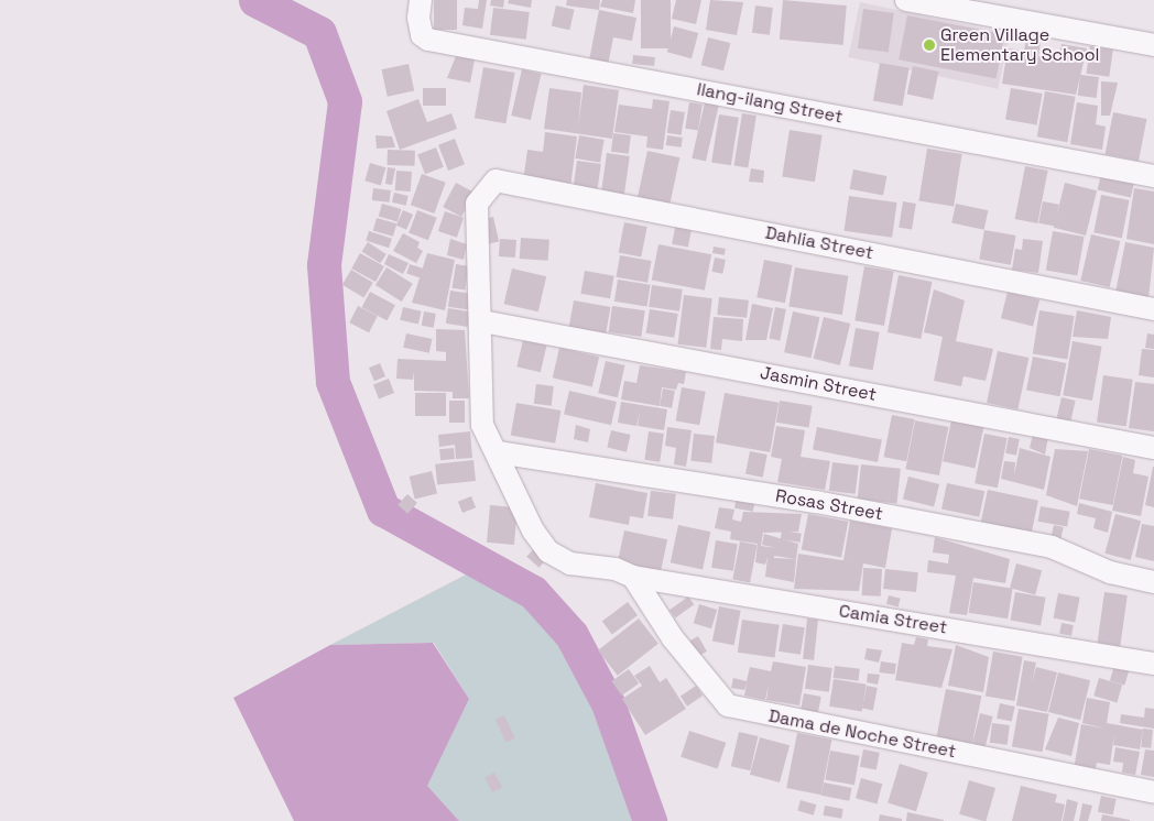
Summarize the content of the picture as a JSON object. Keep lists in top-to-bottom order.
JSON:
{
  "streets": {
    "street": [
      "Ilang-ilang Street",
      "Dahlia Street",
      "Jasmin Street",
      "Rosas Street",
      "Camia Street",
      "Dama de Noche Street"
    ]
  },
  "crossings": [
    ["Dahlia Street", "Jasmin Street"],
    ["Rosas Street", "Camia Street"],
    ["Camia Street", "Dama de Noche Street"]
  ],
  "places": ["Green Village Elementary School"]
}
